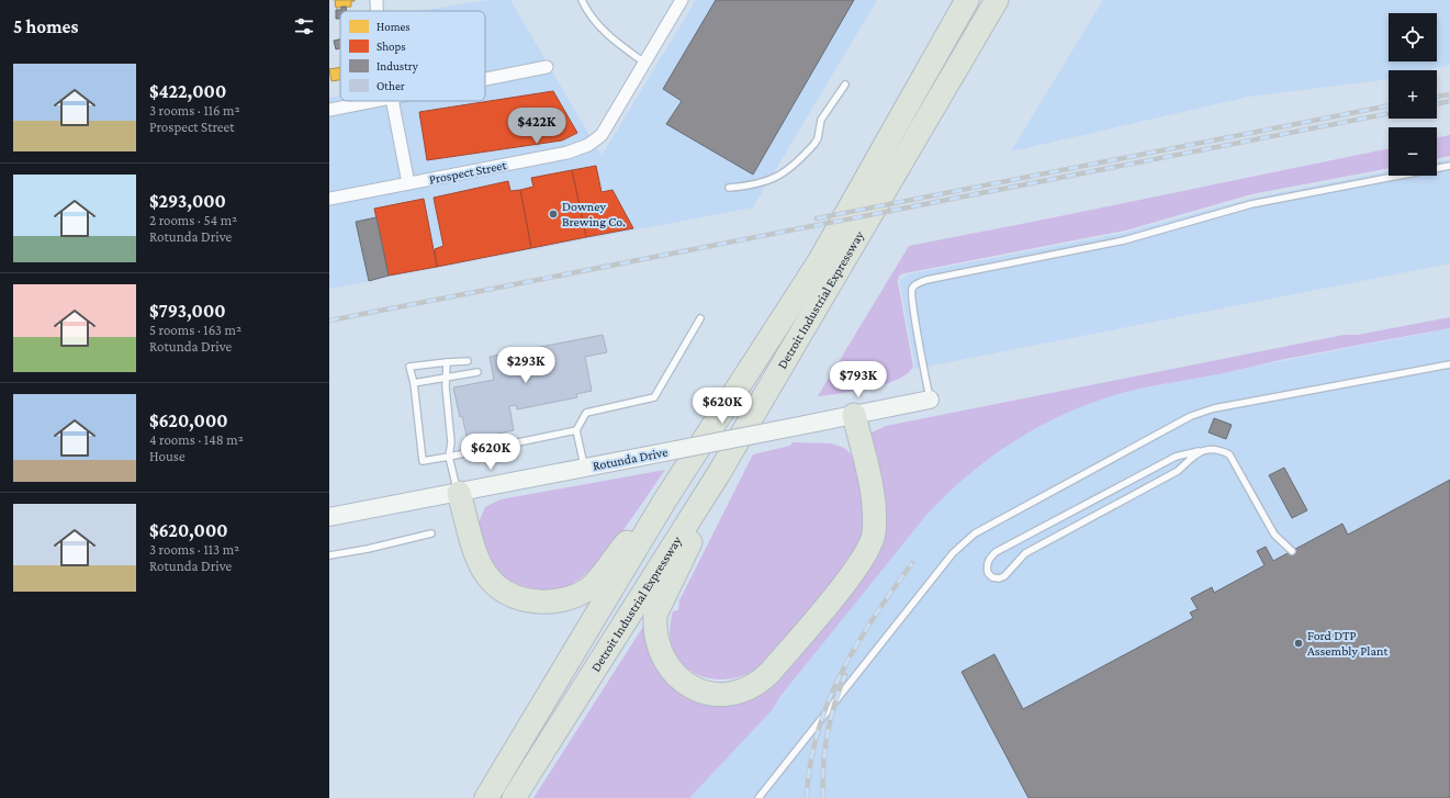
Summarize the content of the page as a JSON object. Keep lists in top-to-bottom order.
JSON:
{
  "streets": {
    "highway": ["Detroit Industrial Expressway"],
    "main road": ["Rotunda Drive"],
    "street": ["Prospect Street"]
  },
  "places": ["Downey Brewing Co.", "Ford DTP Assembly Plant"],
  "legend": [
    "Homes",
    "Shops",
    "Industry",
    "Other"
  ],
  "page": {
    "heading": "5 homes",
    "map_buttons": ["+", "−"],
    "list": [
      {
        "name": "$422,000",
        "note": "3 rooms · 116 m² · Prospect Street"
      },
      {
        "name": "$293,000",
        "note": "2 rooms · 54 m² · Rotunda Drive"
      },
      {
        "name": "$793,000",
        "note": "5 rooms · 163 m² · Rotunda Drive"
      },
      {
        "name": "$620,000",
        "note": "4 rooms · 148 m² · House"
      },
      {
        "name": "$620,000",
        "note": "3 rooms · 113 m² · Rotunda Drive"
      }
    ],
    "price": [
      "$422K",
      "$293K",
      "$793K",
      "$620K",
      "$620K"
    ]
  }
}
